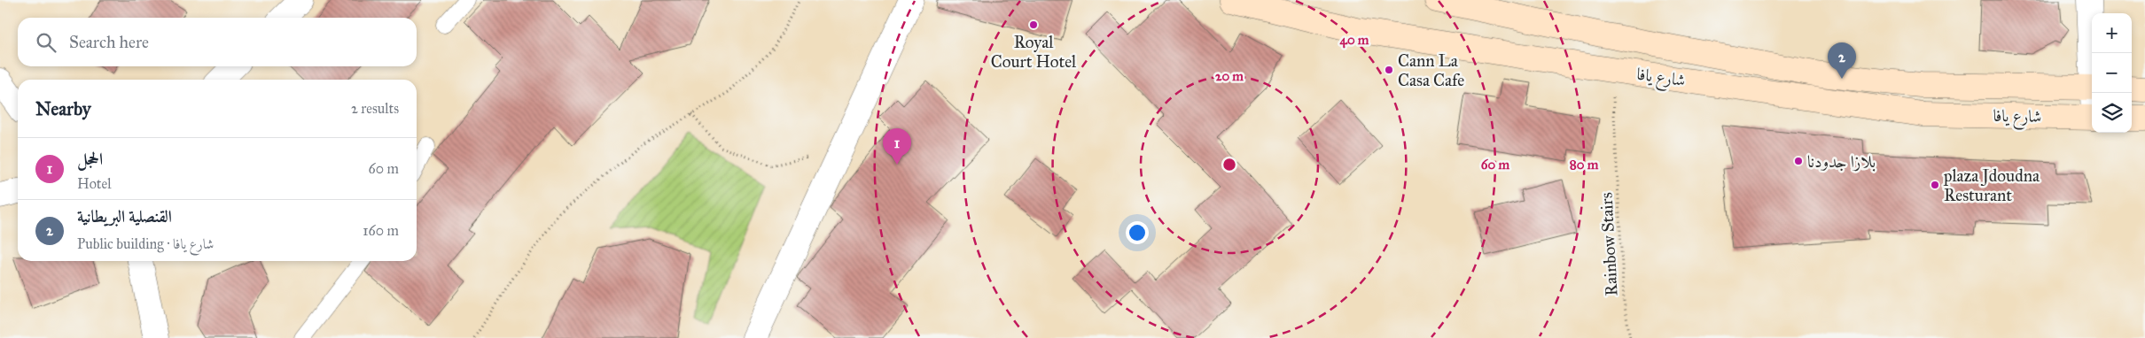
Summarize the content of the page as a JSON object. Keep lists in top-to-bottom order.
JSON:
{
  "streets": {
    "main road": ["شارع يافا"],
    "path": ["Rainbow Stairs"]
  },
  "crossings": [
    ["شارع يافا", "Rainbow Stairs"]
  ],
  "places": [
    "Royal Court Hotel",
    "Cann La Casa Cafe",
    "بلازا جدودنا",
    "plaza Jdoudna Resturant"
  ],
  "page": {
    "map_buttons": ["+", "−"],
    "search": "Search here",
    "pins": ["2", "1"],
    "heading": ["Nearby", "2 results"],
    "list": [
      {
        "mark": "1",
        "name": "الحجل",
        "note": "Hotel",
        "value": "60 m"
      },
      {
        "mark": "2",
        "name": "القنصلية البريطانية",
        "note": "Public building · شارع يافا",
        "value": "160 m"
      }
    ]
  },
  "rings": [
    "40 m",
    "20 m",
    "60 m",
    "80 m"
  ]
}
